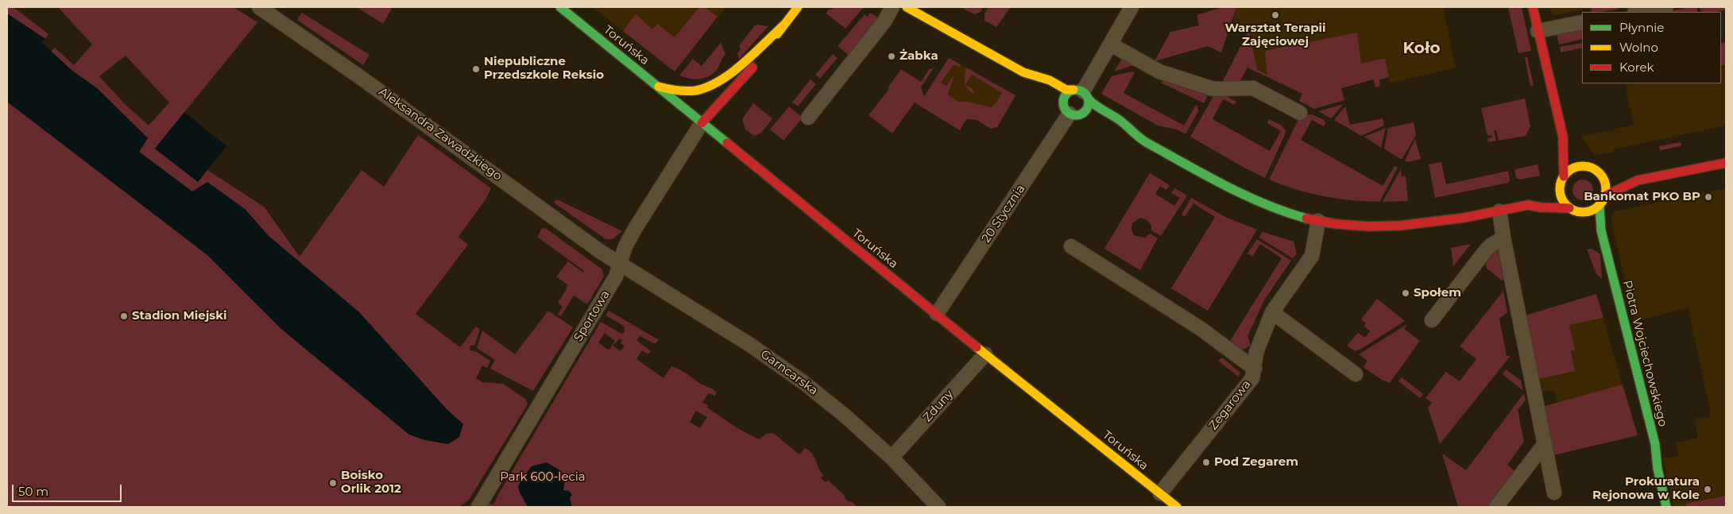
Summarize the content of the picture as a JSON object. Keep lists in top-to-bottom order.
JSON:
{
  "streets": {
    "street": [
      "Toruńska",
      "Aleksandra Zawadzkiego",
      "20 Stycznia",
      "Sportowa",
      "Piotra Wojciechowskiego",
      "Garncarska",
      "Zegarowa",
      "Zduny"
    ]
  },
  "crossings": [
    ["Toruńska", "20 Stycznia"],
    ["Toruńska", "Sportowa"],
    ["Toruńska", "Zegarowa"],
    ["Toruńska", "Zduny"],
    ["Aleksandra Zawadzkiego", "Sportowa"],
    ["Aleksandra Zawadzkiego", "Garncarska"],
    ["Sportowa", "Garncarska"],
    ["Garncarska", "Zduny"]
  ],
  "districts": ["Koło"],
  "parks": ["Park 600-lecia"],
  "places": [
    "Warsztat Terapii Zajęciowej",
    "Żabka",
    "Niepubliczne Przedszkole Reksio",
    "Bankomat PKO BP",
    "Społem",
    "Stadion Miejski",
    "Pod Zegarem",
    "Boisko Orlik 2012",
    "Prokuratura Rejonowa w Kole"
  ],
  "legend": ["Płynnie", "Wolno", "Korek"],
  "scale_bar": "50 m"
}
